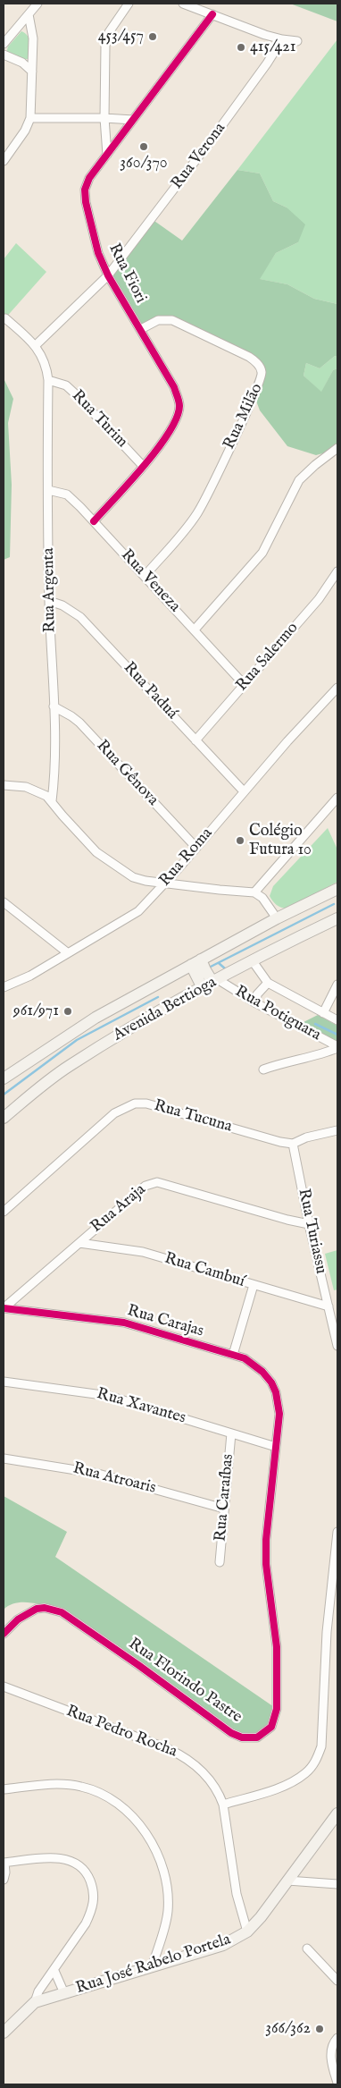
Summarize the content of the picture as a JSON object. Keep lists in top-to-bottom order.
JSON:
{
  "streets": {
    "street": [
      "Rua Verona",
      "Rua Fiori",
      "Rua Milão",
      "Rua Turim",
      "Rua Veneza",
      "Rua Argenta",
      "Rua Salermo",
      "Rua Paduá",
      "Rua Gênova",
      "Rua Roma",
      "Avenida Bertioga",
      "Rua Potiguara",
      "Rua Tucuna",
      "Rua Araja",
      "Rua Turiassu",
      "Rua Cambuí",
      "Rua Carajas",
      "Rua Xavantes",
      "Rua Atroaris",
      "Rua Caraíbas",
      "Rua Florindo Pastre",
      "Rua Pedro Rocha",
      "Rua José Rabelo Portela"
    ]
  },
  "crossings": [
    ["Rua Verona", "Rua Fiori"],
    ["Rua Fiori", "Rua Milão"],
    ["Rua Fiori", "Rua Turim"],
    ["Rua Fiori", "Rua Veneza"],
    ["Rua Milão", "Rua Veneza"],
    ["Rua Turim", "Rua Argenta"],
    ["Rua Veneza", "Rua Argenta"],
    ["Rua Veneza", "Rua Salermo"],
    ["Rua Argenta", "Rua Paduá"],
    ["Rua Argenta", "Rua Gênova"],
    ["Rua Salermo", "Rua Paduá"],
    ["Rua Paduá", "Rua Roma"],
    ["Rua Gênova", "Rua Roma"],
    ["Avenida Bertioga", "Rua Potiguara"],
    ["Rua Tucuna", "Rua Turiassu"],
    ["Rua Araja", "Rua Turiassu"],
    ["Rua Araja", "Rua Cambuí"],
    ["Rua Araja", "Rua Carajas"],
    ["Rua Turiassu", "Rua Cambuí"],
    ["Rua Carajas", "Rua Florindo Pastre"],
    ["Rua Xavantes", "Rua Caraíbas"],
    ["Rua Xavantes", "Rua Florindo Pastre"],
    ["Rua Atroaris", "Rua Caraíbas"],
    ["Rua Pedro Rocha", "Rua José Rabelo Portela"]
  ],
  "places": [
    "453/457",
    "415/421",
    "360/370",
    "Colégio Futura 10",
    "961/971",
    "366/362"
  ]
}
